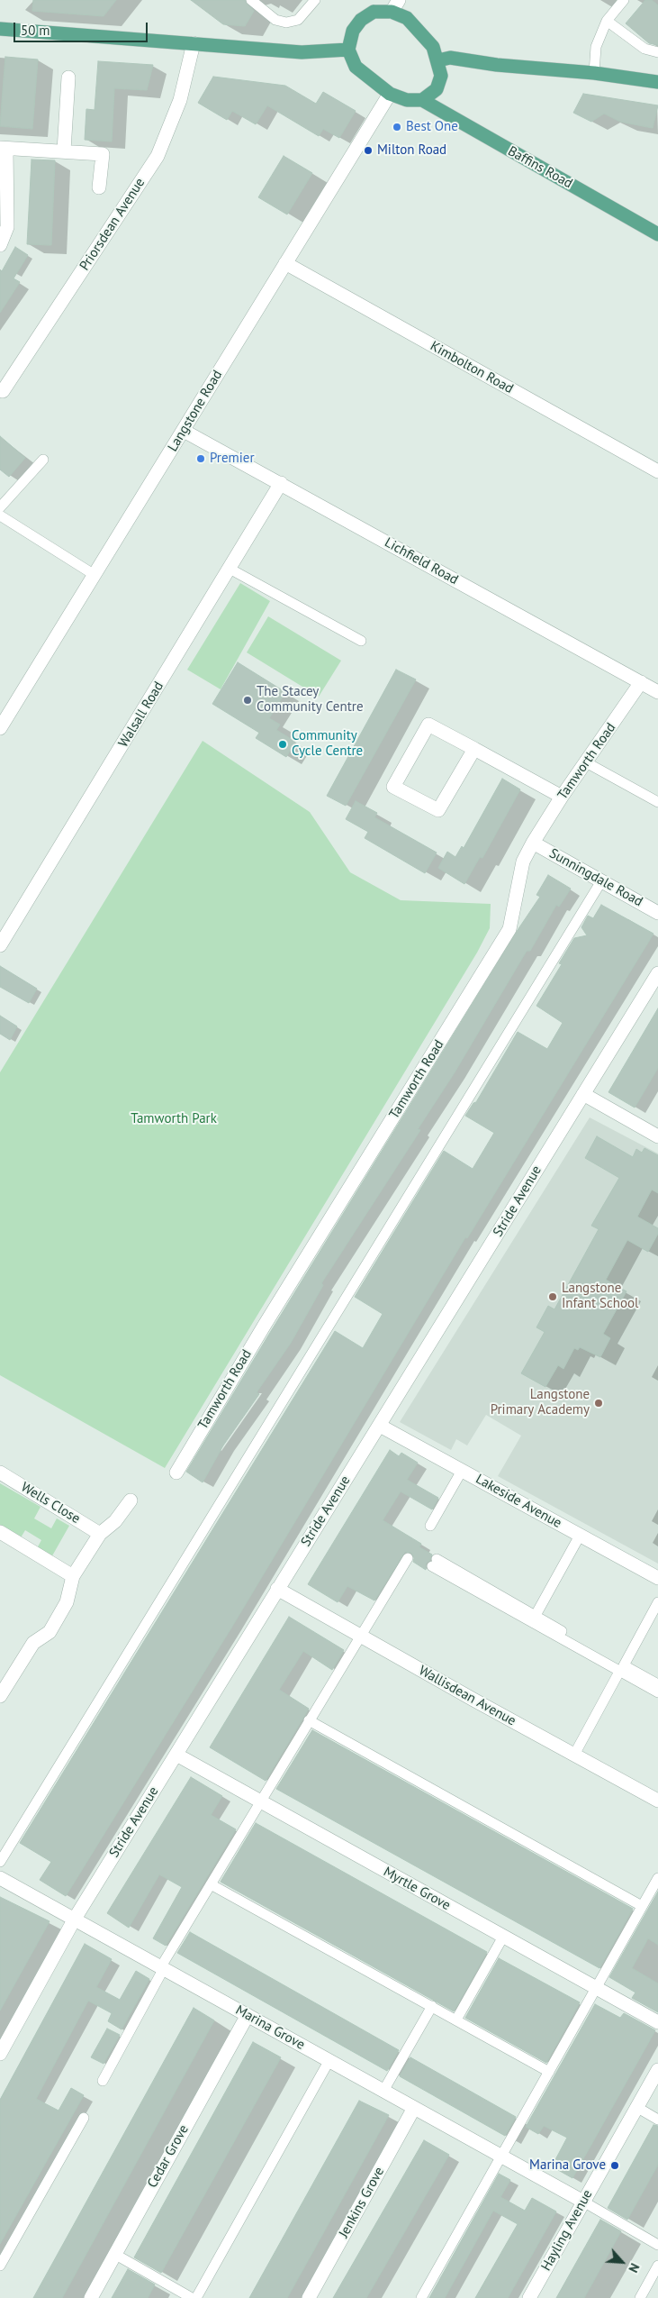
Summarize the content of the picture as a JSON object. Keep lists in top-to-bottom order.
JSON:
{
  "streets": {
    "main road": ["Baffins Road"],
    "street": [
      "Priorsdean Avenue",
      "Kimbolton Road",
      "Langstone Road",
      "Lichfield Road",
      "Walsall Road",
      "Tamworth Road",
      "Sunningdale Road",
      "Stride Avenue",
      "Lakeside Avenue",
      "Wells Close",
      "Wallisdean Avenue",
      "Myrtle Grove",
      "Marina Grove",
      "Cedar Grove",
      "Jenkins Grove",
      "Hayling Avenue"
    ]
  },
  "crossings": [
    ["Baffins Road", "Langstone Road"],
    ["Kimbolton Road", "Langstone Road"],
    ["Langstone Road", "Lichfield Road"],
    ["Lichfield Road", "Walsall Road"],
    ["Lichfield Road", "Tamworth Road"],
    ["Tamworth Road", "Sunningdale Road"],
    ["Stride Avenue", "Lakeside Avenue"],
    ["Stride Avenue", "Wallisdean Avenue"],
    ["Stride Avenue", "Myrtle Grove"],
    ["Stride Avenue", "Marina Grove"],
    ["Marina Grove", "Cedar Grove"],
    ["Marina Grove", "Jenkins Grove"],
    ["Marina Grove", "Hayling Avenue"]
  ],
  "parks": ["Tamworth Park"],
  "places": [
    "Best One",
    "Milton Road",
    "Premier",
    "The Stacey Community Centre",
    "Community Cycle Centre",
    "Langstone Infant School",
    "Langstone Primary Academy",
    "Marina Grove"
  ],
  "scale_bar": "50 m",
  "north": "bottom right"
}
